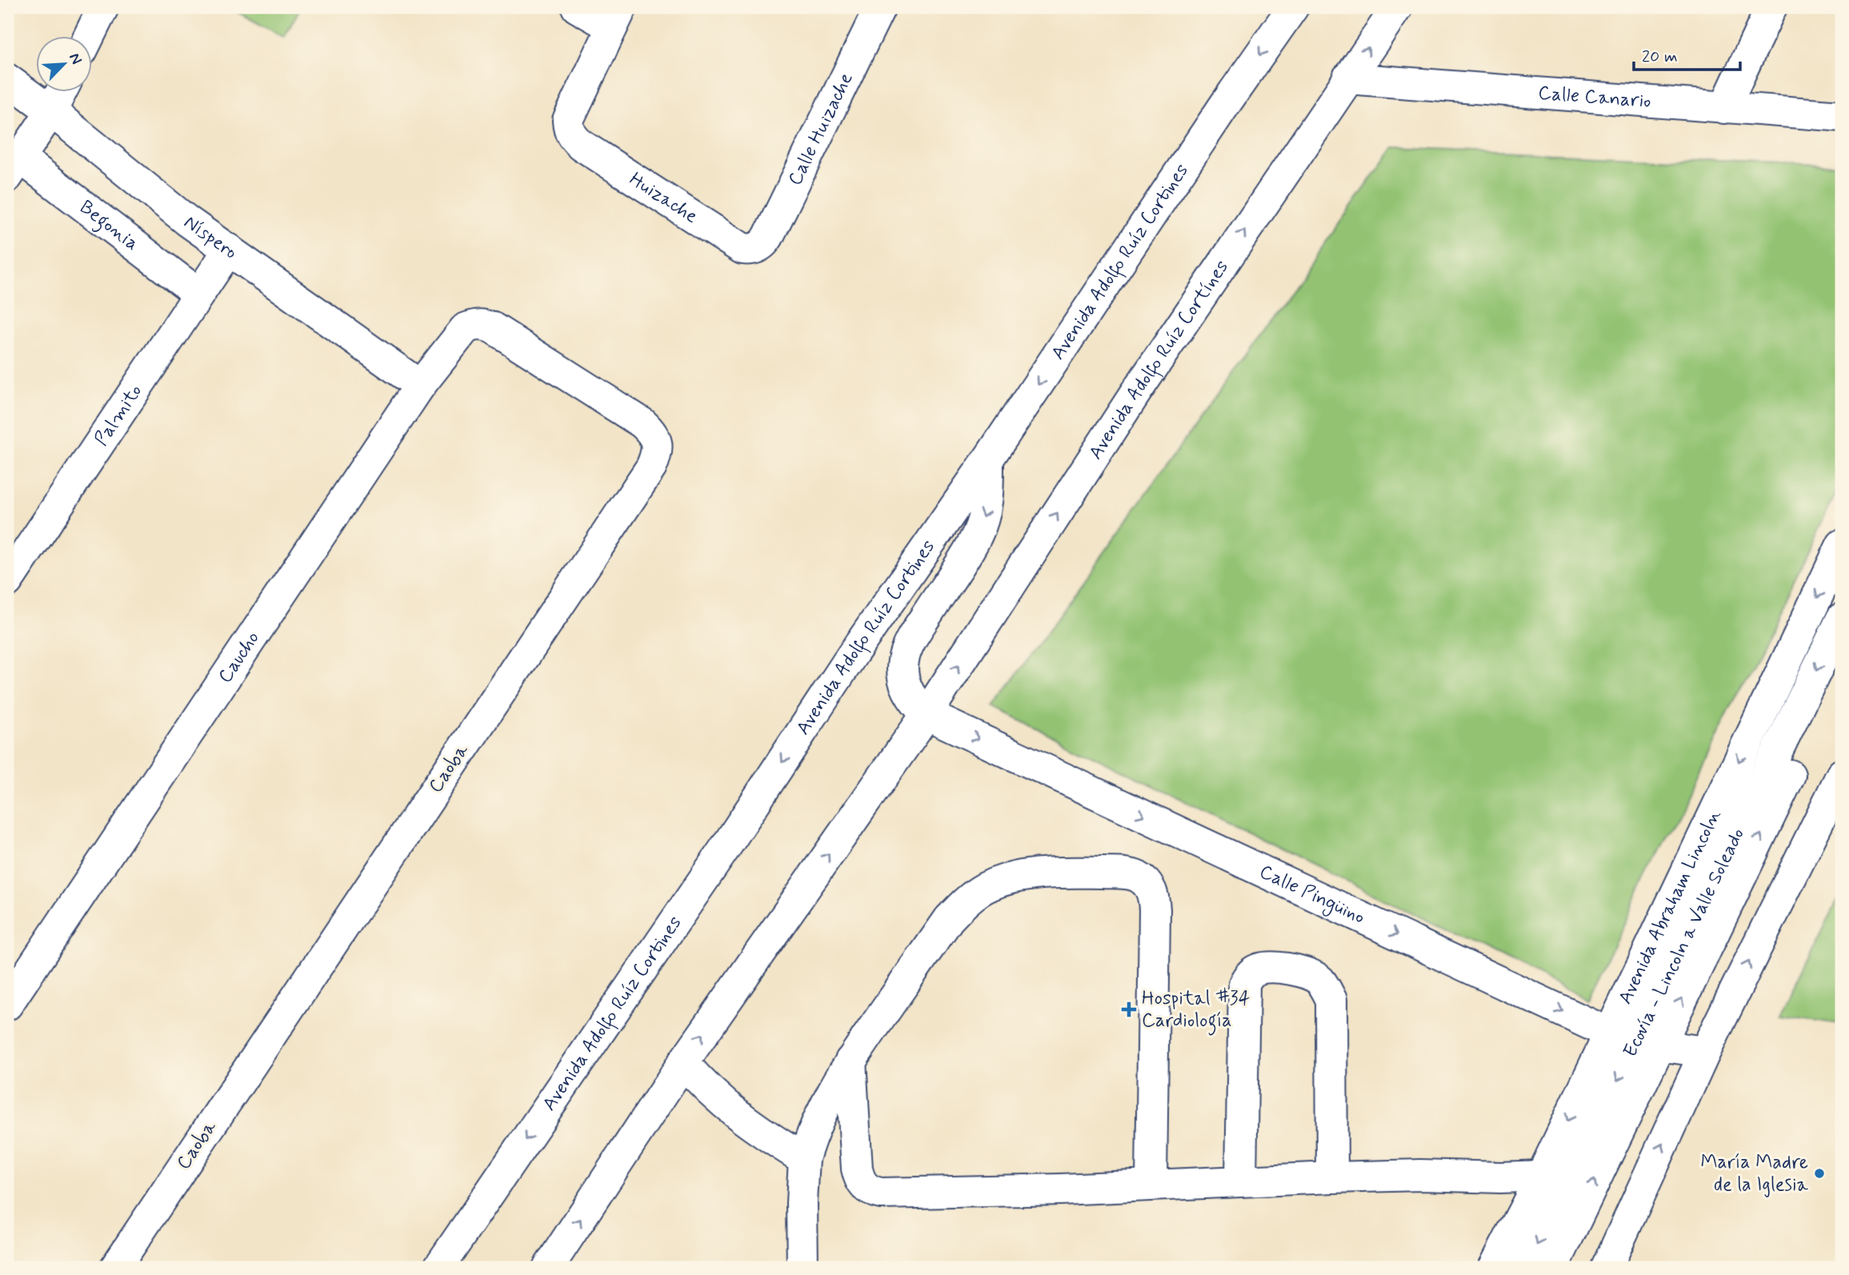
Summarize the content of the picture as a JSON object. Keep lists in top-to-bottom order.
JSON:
{
  "streets": {
    "street": [
      "Calle Canario",
      "Calle Huizache",
      "Huizache",
      "Begonia",
      "Níspero",
      "Avenida Adolfo Ruíz Cortines",
      "Avenida Adolfo Ruíz Cortínes",
      "Palmito",
      "Caucho",
      "Caoba",
      "Calle Pingüino",
      "Avenida Abraham Lincoln",
      "Ecovía - Lincoln a Valle Soleado"
    ]
  },
  "crossings": [
    ["Calle Canario", "Avenida Adolfo Ruíz Cortínes"],
    ["Calle Huizache", "Huizache"],
    ["Begonia", "Palmito"],
    ["Níspero", "Palmito"],
    ["Níspero", "Caucho"],
    ["Avenida Adolfo Ruíz Cortínes", "Calle Pingüino"],
    ["Caucho", "Caoba"],
    ["Calle Pingüino", "Avenida Abraham Lincoln"],
    ["Calle Pingüino", "Ecovía - Lincoln a Valle Soleado"],
    ["Avenida Abraham Lincoln", "Ecovía - Lincoln a Valle Soleado"]
  ],
  "one_way": ["Avenida Adolfo Ruíz Cortínes", "Calle Pingüino"],
  "places": {
    "health": ["Hospital #34 Cardiología"],
    "other": ["María Madre de la Iglesia"]
  },
  "scale_bar": "20 m",
  "north": "top right"
}
